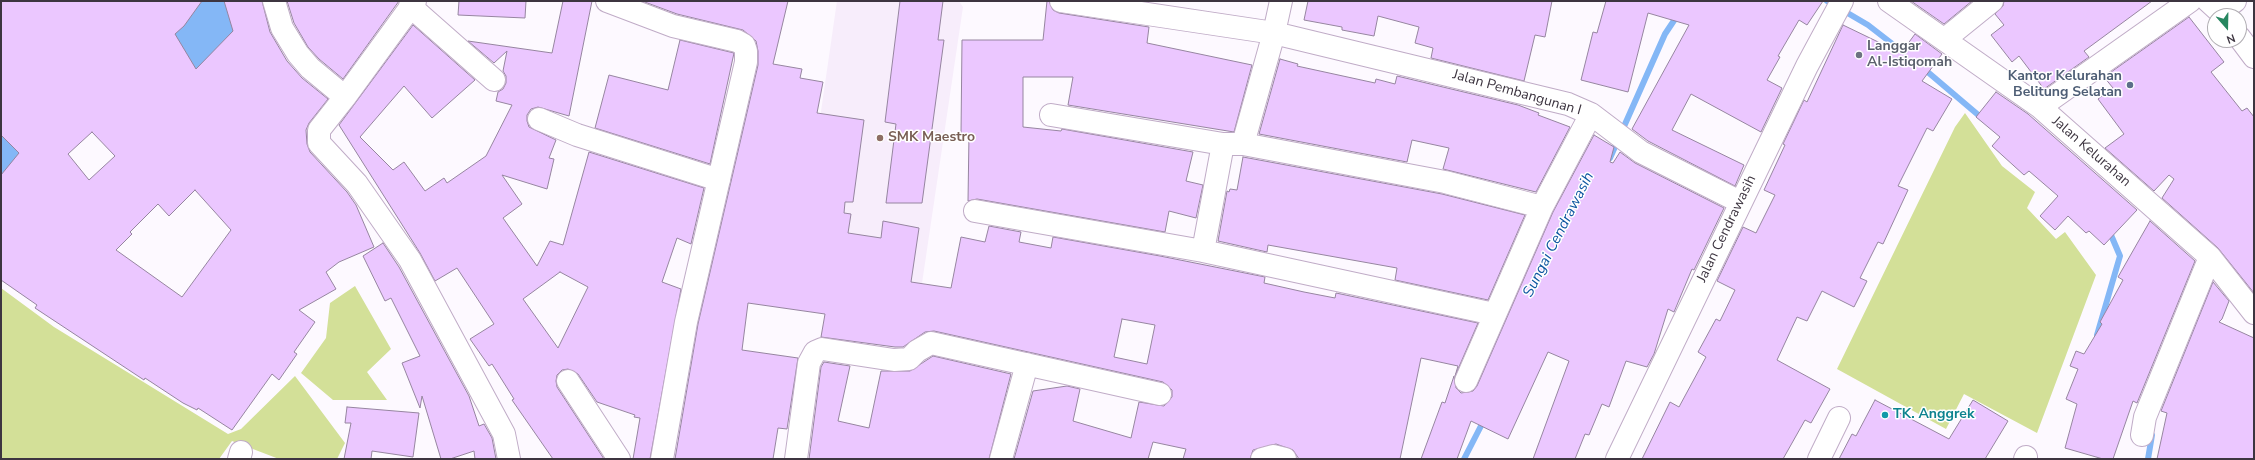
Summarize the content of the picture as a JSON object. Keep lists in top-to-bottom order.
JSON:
{
  "streets": {
    "street": ["Jalan Pembangunan I", "Jalan Kelurahan", "Jalan Cendrawasih"]
  },
  "crossings": [
    ["Jalan Pembangunan I", "Jalan Cendrawasih"]
  ],
  "water": ["Sungai Cendrawasih"],
  "places": [
    "Langgar Al-Istiqomah",
    "Kantor Kelurahan Belitung Selatan",
    "SMK Maestro",
    "TK. Anggrek"
  ],
  "north": "bottom"
}
